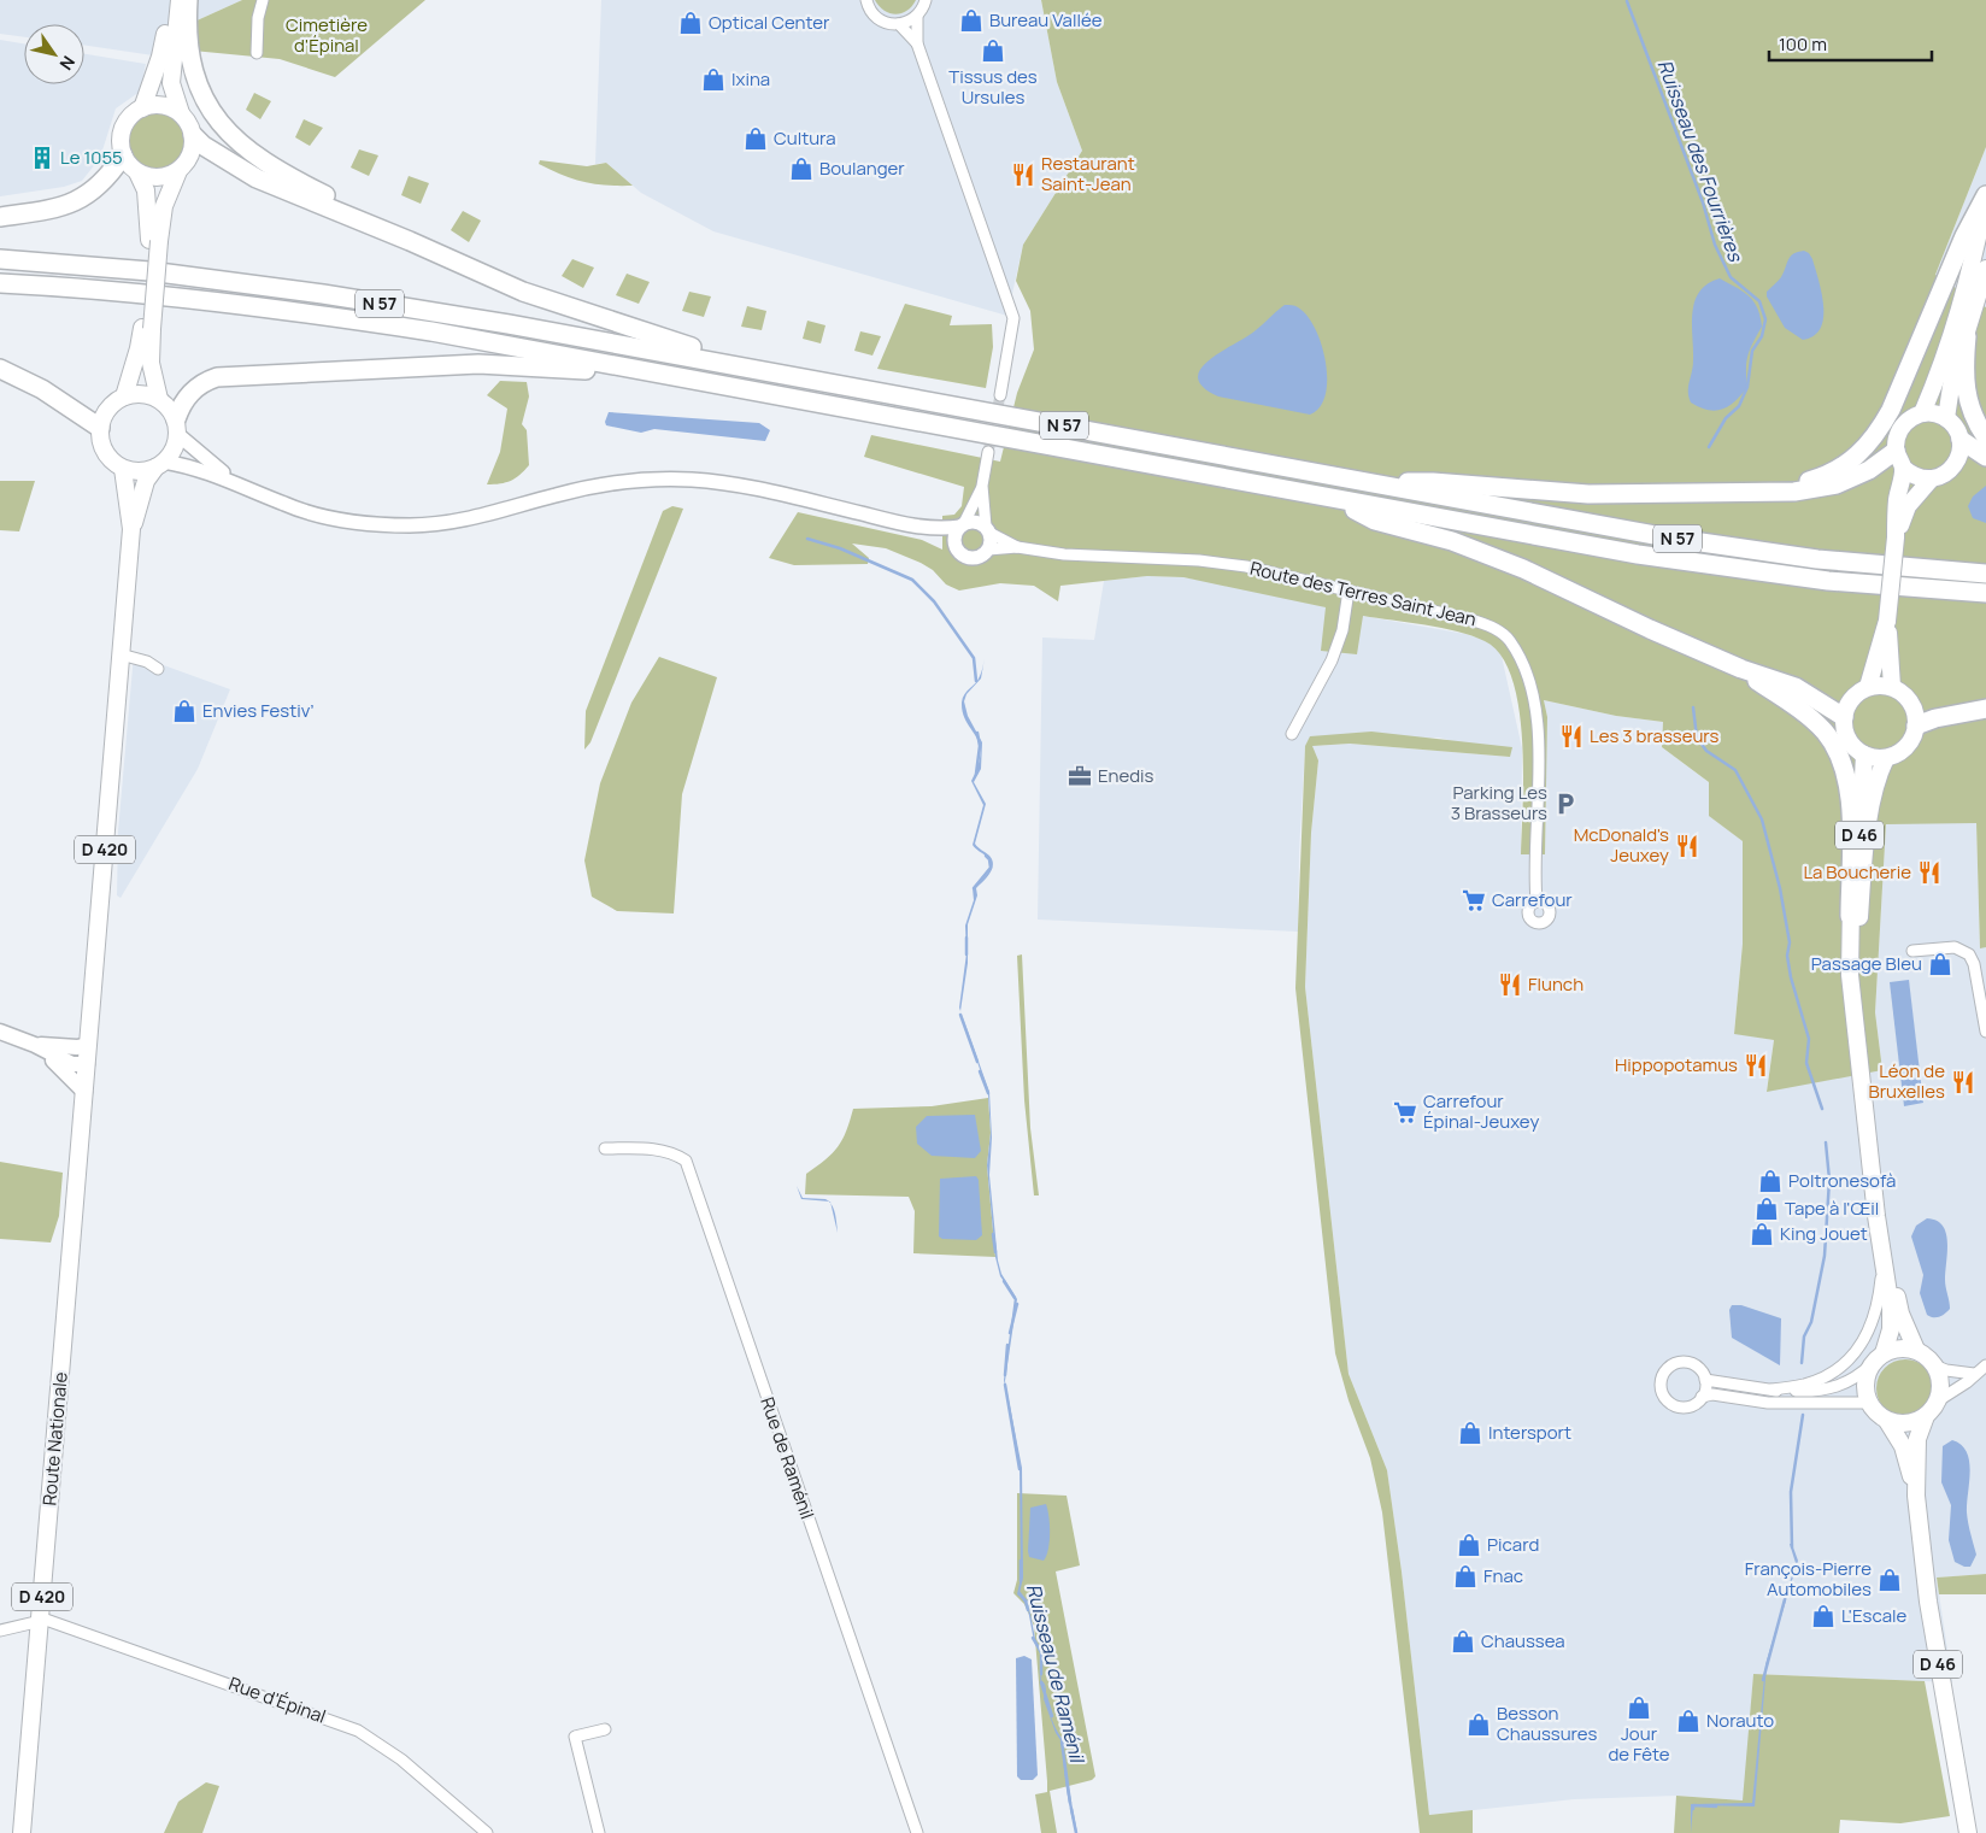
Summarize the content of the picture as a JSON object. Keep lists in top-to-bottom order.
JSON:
{
  "streets": {
    "highway": ["N 57"],
    "main road": ["D 46", "D 420", "Route Nationale"],
    "street": ["Route des Terres Saint Jean", "Rue de Raménil", "Rue d’Épinal"]
  },
  "crossings": [
    ["D 420", "Route Nationale"],
    ["Route Nationale", "Rue d’Épinal"]
  ],
  "water": ["Ruisseau des Fourrières", "Ruisseau de Raménil"],
  "parks": ["Cimetière d'Épinal"],
  "places": {
    "shop": [
      "Bureau Vallée",
      "Optical Center",
      "Tissus des Ursules",
      "Ixina",
      "Cultura",
      "Boulanger",
      "Envies Festiv’",
      "Passage Bleu",
      "Poltronesofà",
      "Tape à l'Œil",
      "King Jouet",
      "Intersport",
      "Picard",
      "Fnac",
      "François-Pierre Automobiles",
      "L'Escale",
      "Chaussea",
      "Jour de Fête",
      "Norauto",
      "Besson Chaussures"
    ],
    "building": ["Le 1055"],
    "restaurant": [
      "Restaurant Saint-Jean",
      "Les 3 brasseurs",
      "McDonald's Jeuxey",
      "La Boucherie",
      "Flunch",
      "Hippopotamus",
      "Léon de Bruxelles"
    ],
    "office": ["Enedis"],
    "parking": ["Parking Les 3 Brasseurs"],
    "supermarket": ["Carrefour", "Carrefour Épinal-Jeuxey"]
  },
  "scale_bar": "100 m",
  "north": "bottom right"
}
